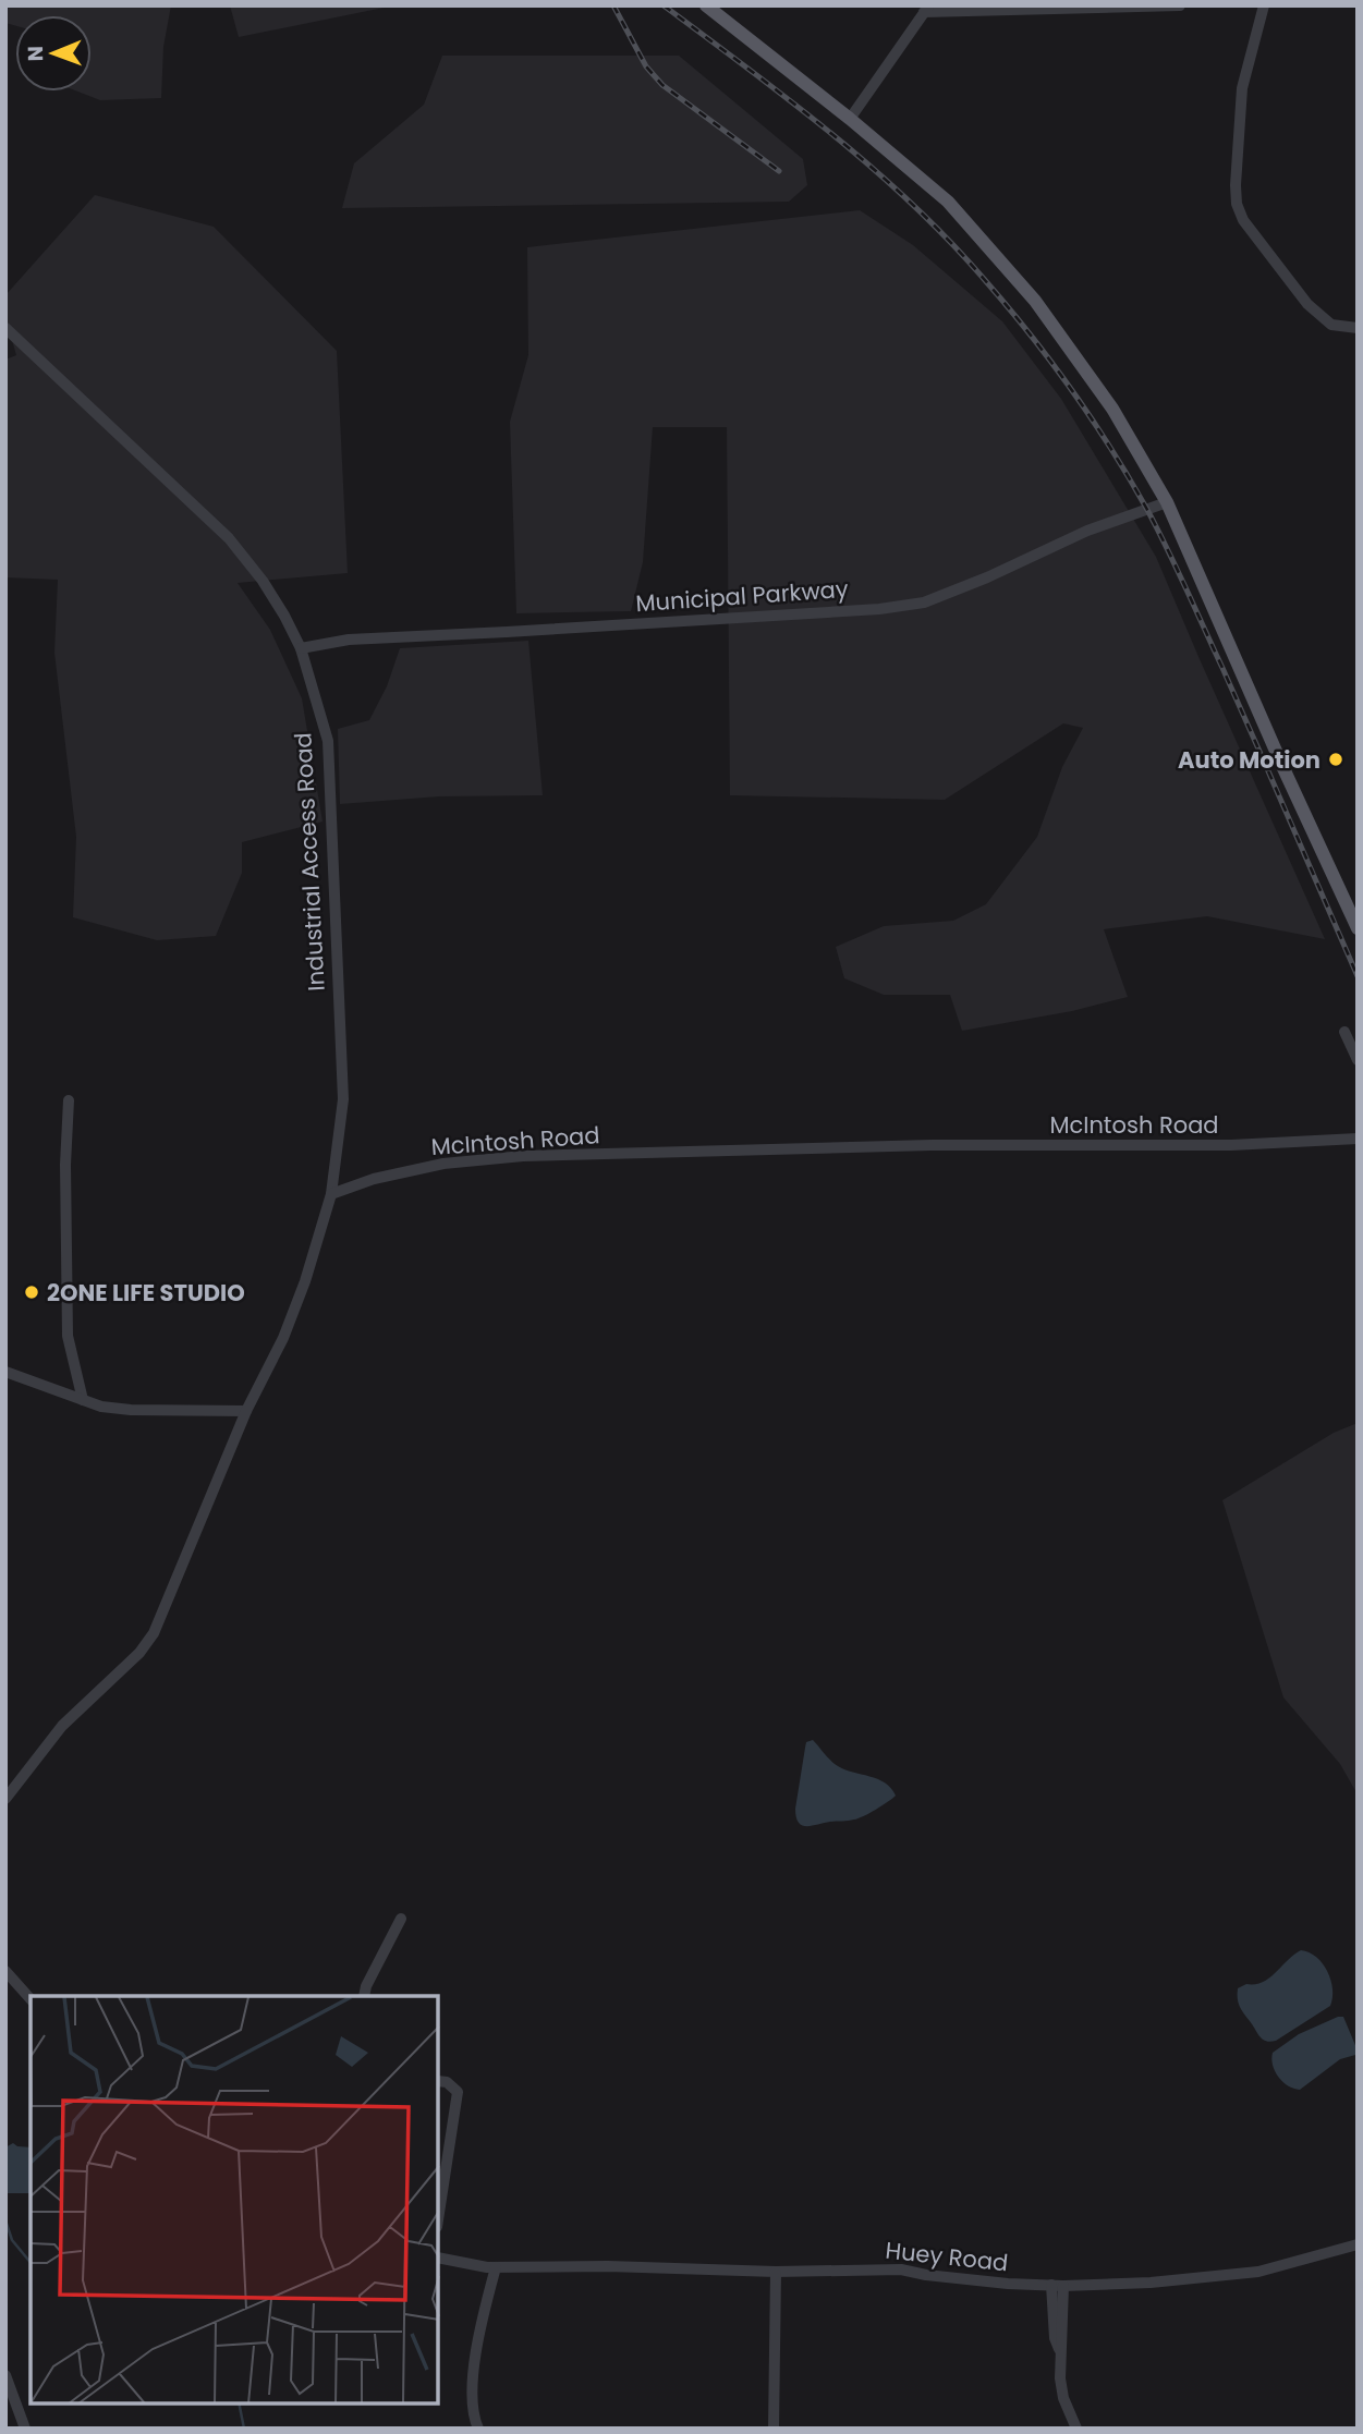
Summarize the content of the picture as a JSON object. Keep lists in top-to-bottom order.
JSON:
{
  "streets": {
    "street": [
      "Municipal Parkway",
      "Industrial Access Road",
      "McIntosh Road",
      "Huey Road"
    ]
  },
  "crossings": [
    ["Municipal Parkway", "Industrial Access Road"],
    ["Industrial Access Road", "McIntosh Road"]
  ],
  "places": ["Auto Motion", "2ONE LIFE STUDIO"],
  "north": "left"
}
